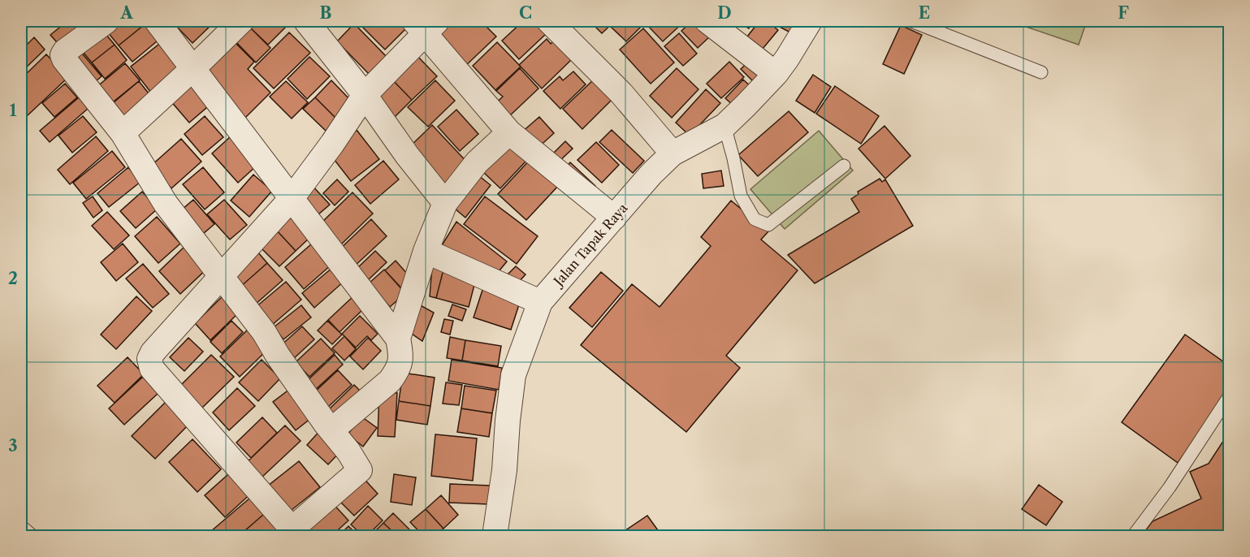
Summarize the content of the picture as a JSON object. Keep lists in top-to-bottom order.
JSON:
{
  "streets": {
    "street": ["Jalan Tapak Raya"]
  },
  "grid": {
    "columns": [
      "A",
      "B",
      "C",
      "D",
      "E",
      "F"
    ],
    "rows": ["1", "2", "3"]
  }
}
